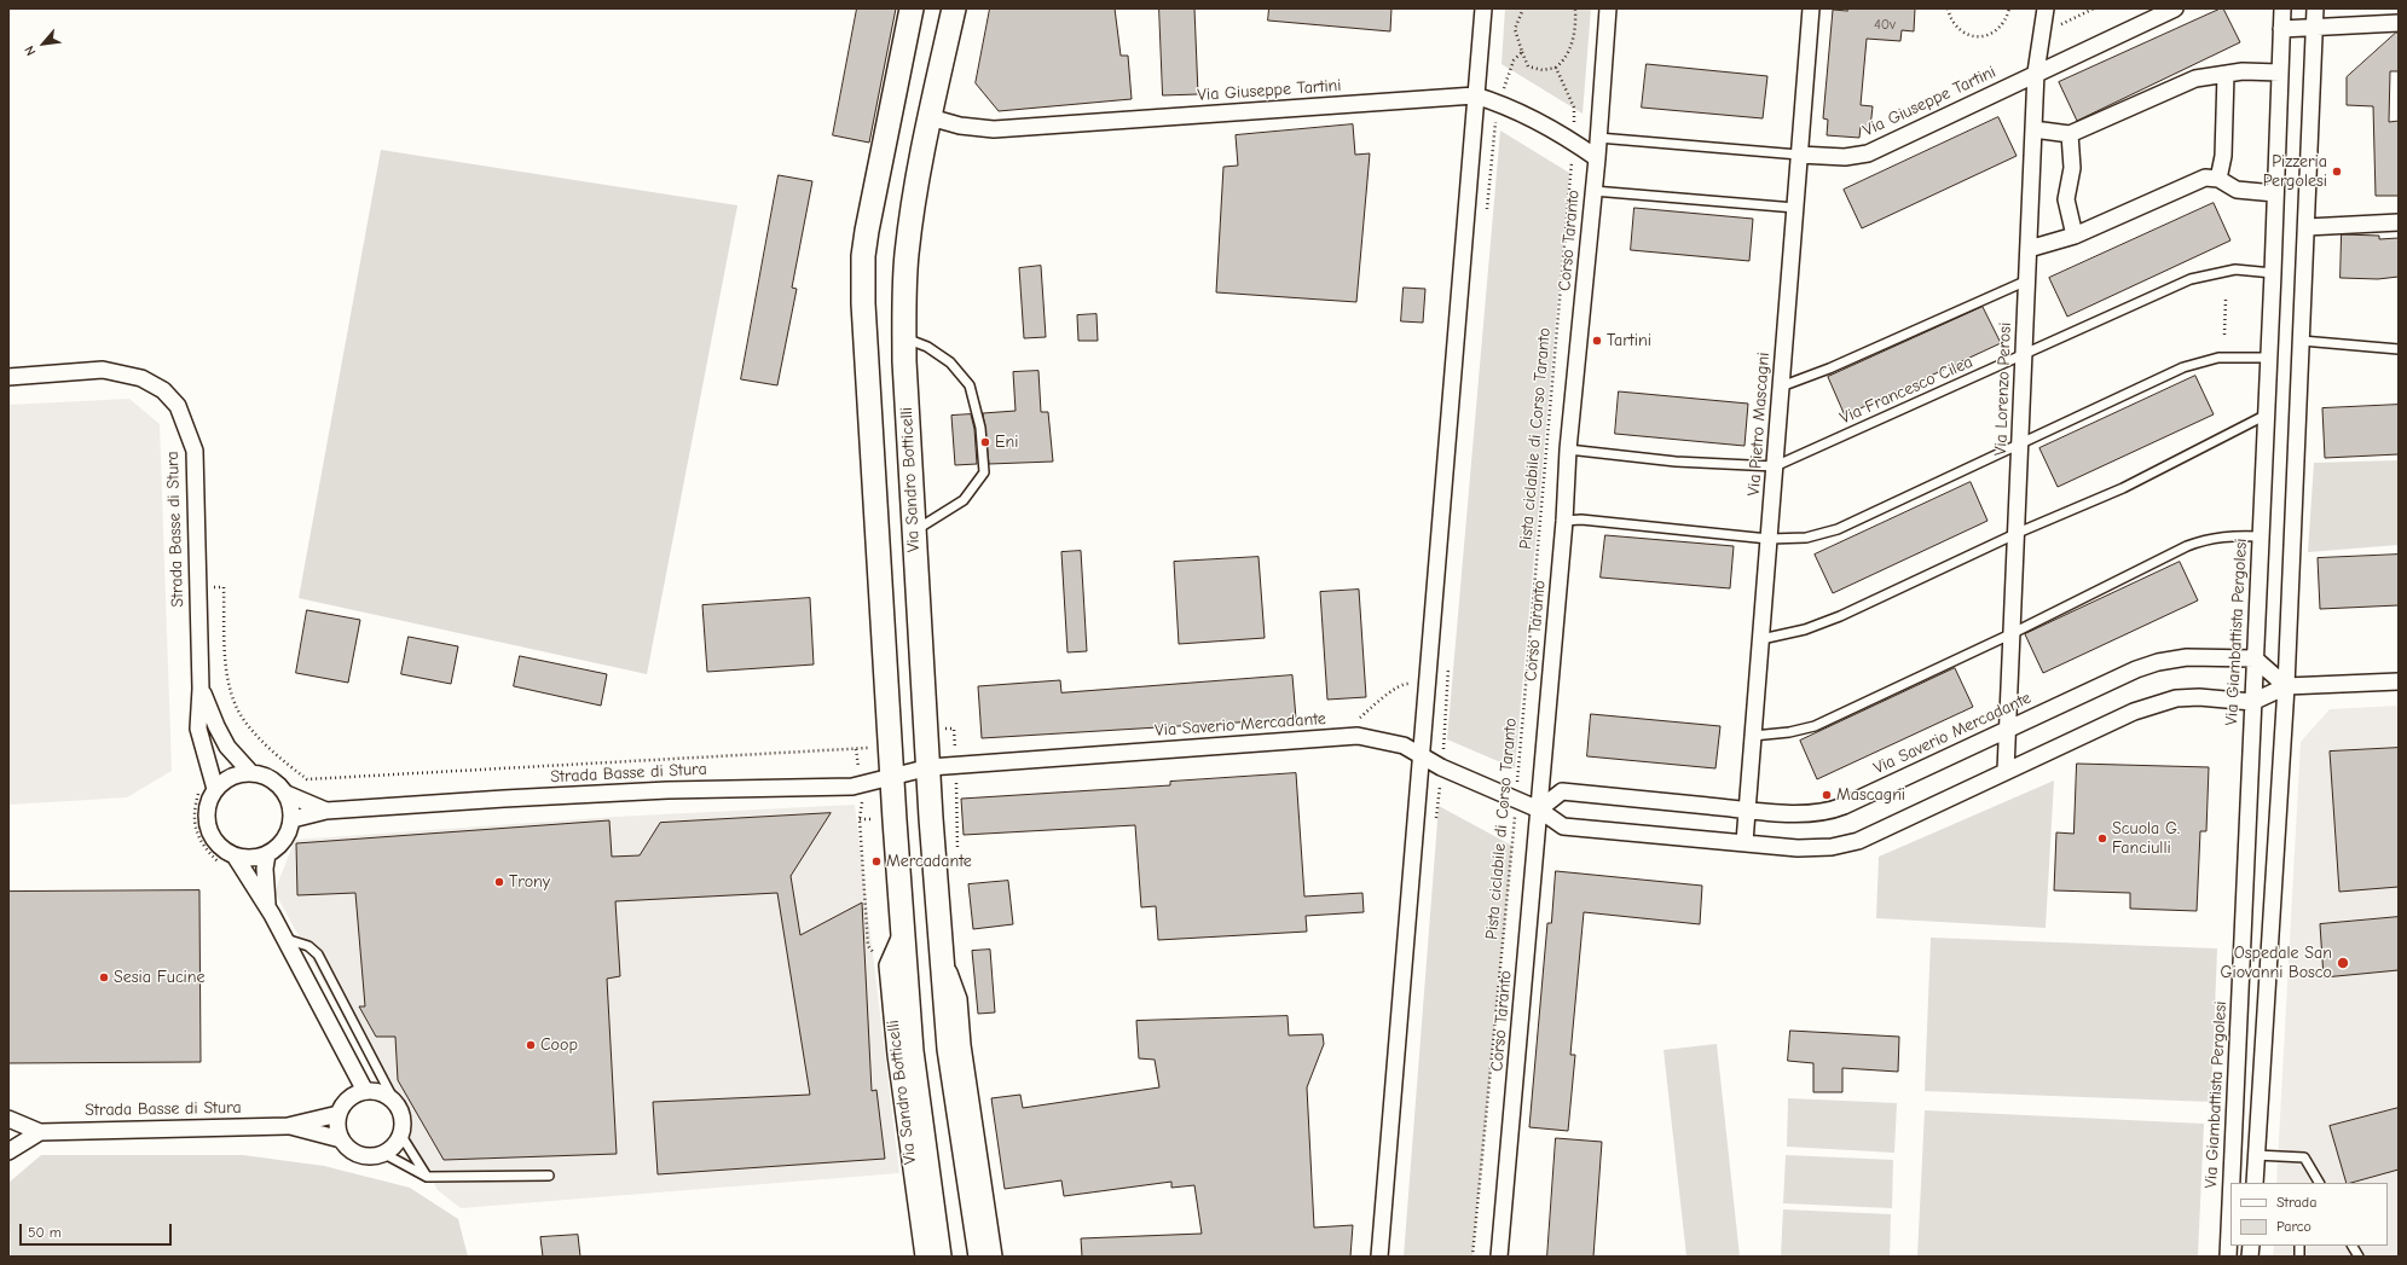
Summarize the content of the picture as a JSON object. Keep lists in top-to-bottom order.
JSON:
{
  "streets": {
    "main road": ["Via Sandro Botticelli"],
    "street": [
      "Via Giuseppe Tartini",
      "Corso Taranto",
      "Via Lorenzo Perosi",
      "Via Pietro Mascagni",
      "Strada Basse di Stura",
      "Via Giambattista Pergolesi",
      "Via Saverio Mercadante"
    ],
    "lane": ["Via Francesco Cilea"],
    "path": ["Pista ciclabile di Corso Taranto"]
  },
  "crossings": [
    ["Via Giuseppe Tartini", "Corso Taranto"],
    ["Via Giuseppe Tartini", "Via Lorenzo Perosi"],
    ["Via Giuseppe Tartini", "Via Pietro Mascagni"],
    ["Via Giuseppe Tartini", "Pista ciclabile di Corso Taranto"],
    ["Via Giuseppe Tartini", "Via Sandro Botticelli"],
    ["Corso Taranto", "Via Francesco Cilea"],
    ["Corso Taranto", "Via Saverio Mercadante"],
    ["Via Lorenzo Perosi", "Via Francesco Cilea"],
    ["Via Lorenzo Perosi", "Via Saverio Mercadante"],
    ["Via Francesco Cilea", "Via Pietro Mascagni"],
    ["Via Francesco Cilea", "Via Giambattista Pergolesi"],
    ["Via Pietro Mascagni", "Via Saverio Mercadante"],
    ["Pista ciclabile di Corso Taranto", "Via Saverio Mercadante"],
    ["Via Sandro Botticelli", "Strada Basse di Stura"],
    ["Via Sandro Botticelli", "Via Saverio Mercadante"],
    ["Strada Basse di Stura", "Via Saverio Mercadante"],
    ["Via Giambattista Pergolesi", "Via Saverio Mercadante"]
  ],
  "places": [
    "Pizzeria Pergolesi",
    "Tartini",
    "Eni",
    "Mascagni",
    "Scuola G. Fanciulli",
    "Mercadante",
    "Trony",
    "Ospedale San Giovanni Bosco",
    "Sesia Fucine",
    "Coop"
  ],
  "house_numbers": ["40v"],
  "legend": ["Strada", "Parco"],
  "scale_bar": "50 m",
  "north": "bottom left"
}
